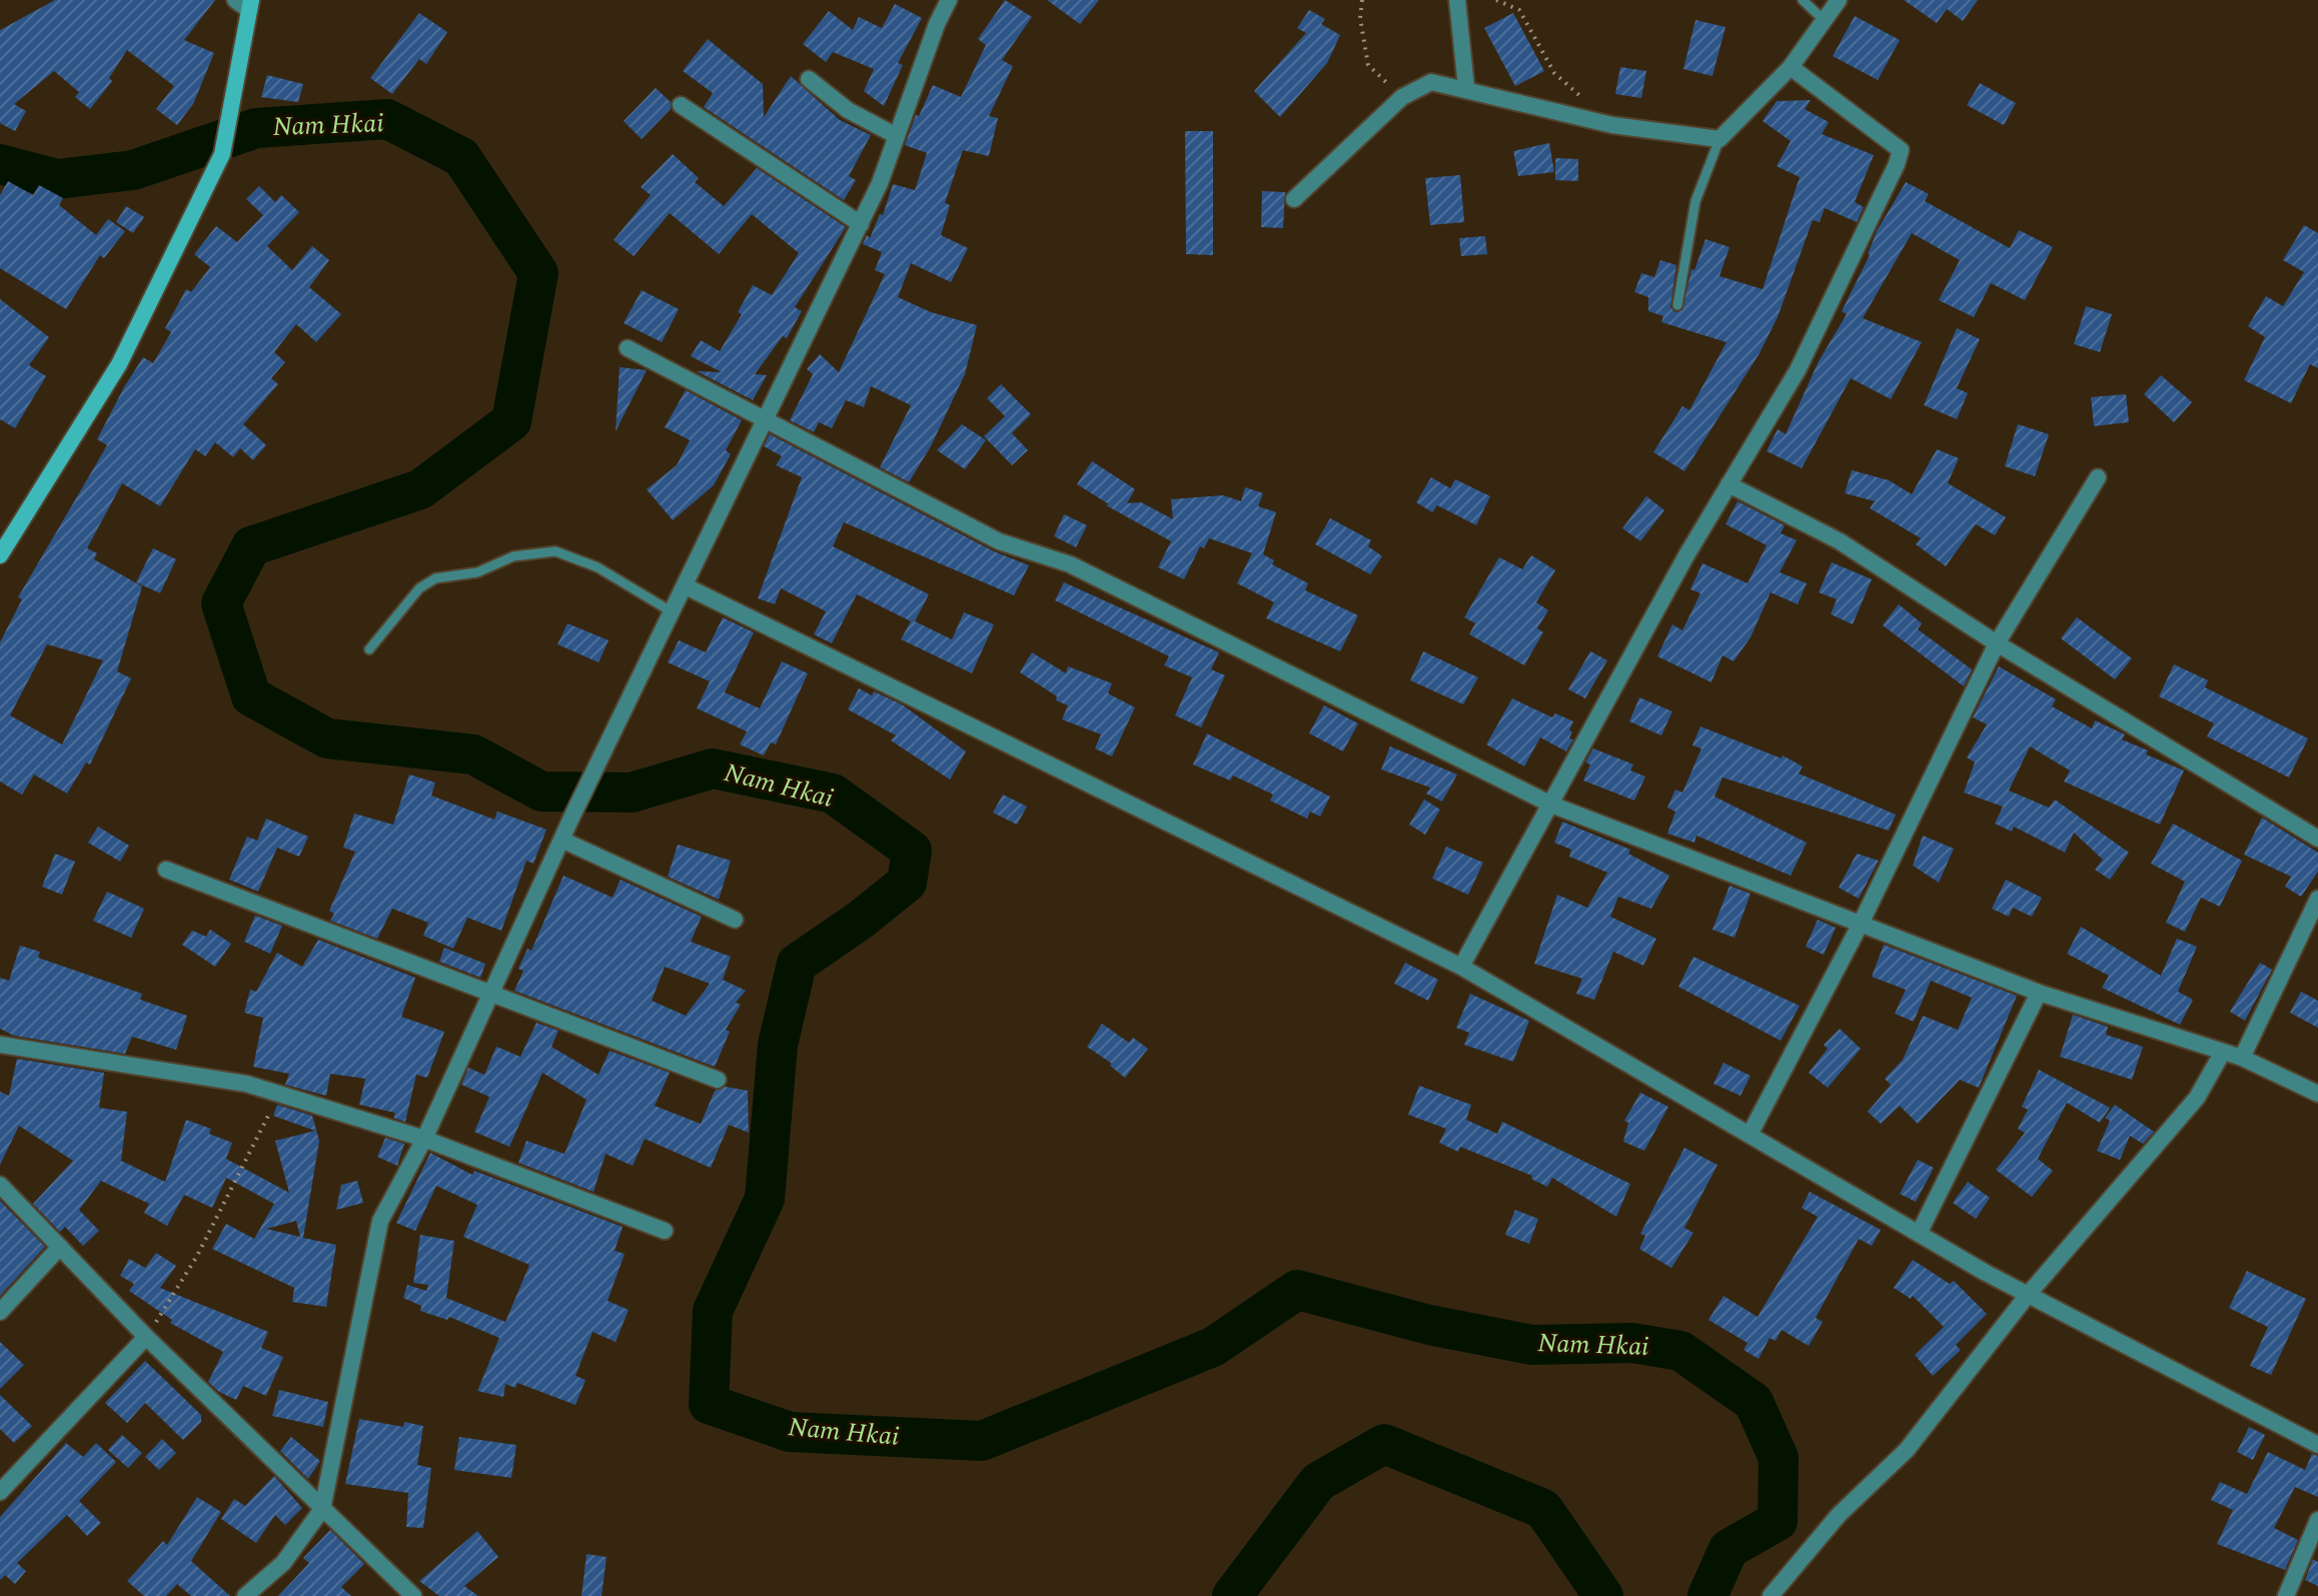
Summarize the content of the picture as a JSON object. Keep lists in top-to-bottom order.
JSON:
{
  "water": ["Nam Hkai"]
}
